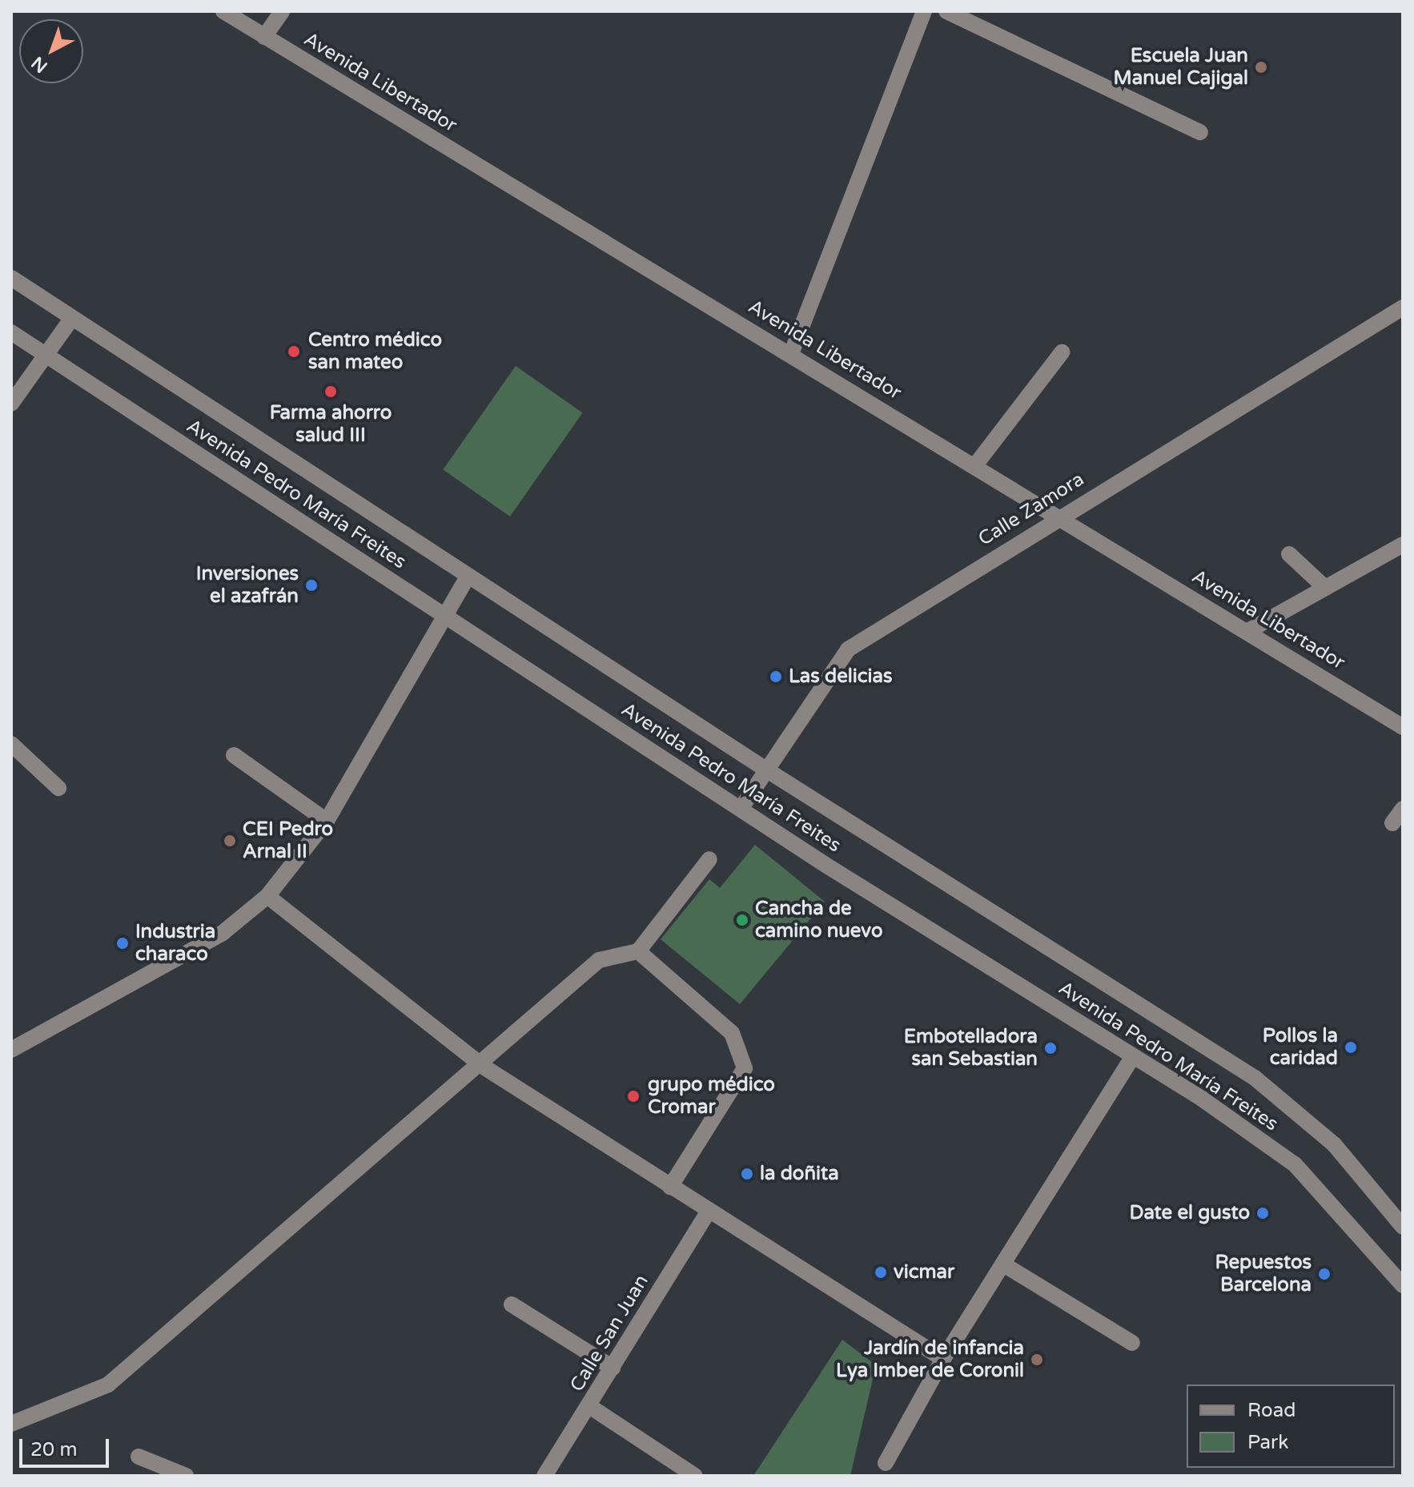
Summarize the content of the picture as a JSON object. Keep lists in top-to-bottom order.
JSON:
{
  "streets": {
    "street": [
      "Avenida Libertador",
      "Avenida Pedro María Freites",
      "Calle Zamora",
      "Calle San Juan"
    ]
  },
  "crossings": [
    ["Avenida Libertador", "Calle Zamora"],
    ["Avenida Pedro María Freites", "Calle Zamora"]
  ],
  "places": [
    "Escuela Juan Manuel Cajigal",
    "Centro médico san mateo",
    "Farma ahorro salud III",
    "Inversiones el azafrán",
    "Las delicias",
    "CEI Pedro Arnal II",
    "Cancha de camino nuevo",
    "Industria characo",
    "Pollos la caridad",
    "Embotelladora san Sebastian",
    "grupo médico Cromar",
    "la doñita",
    "Date el gusto",
    "vicmar",
    "Repuestos Barcelona",
    "Jardín de infancia Lya Imber de Coronil"
  ],
  "legend": ["Road", "Park"],
  "scale_bar": "20 m",
  "north": "bottom left"
}
